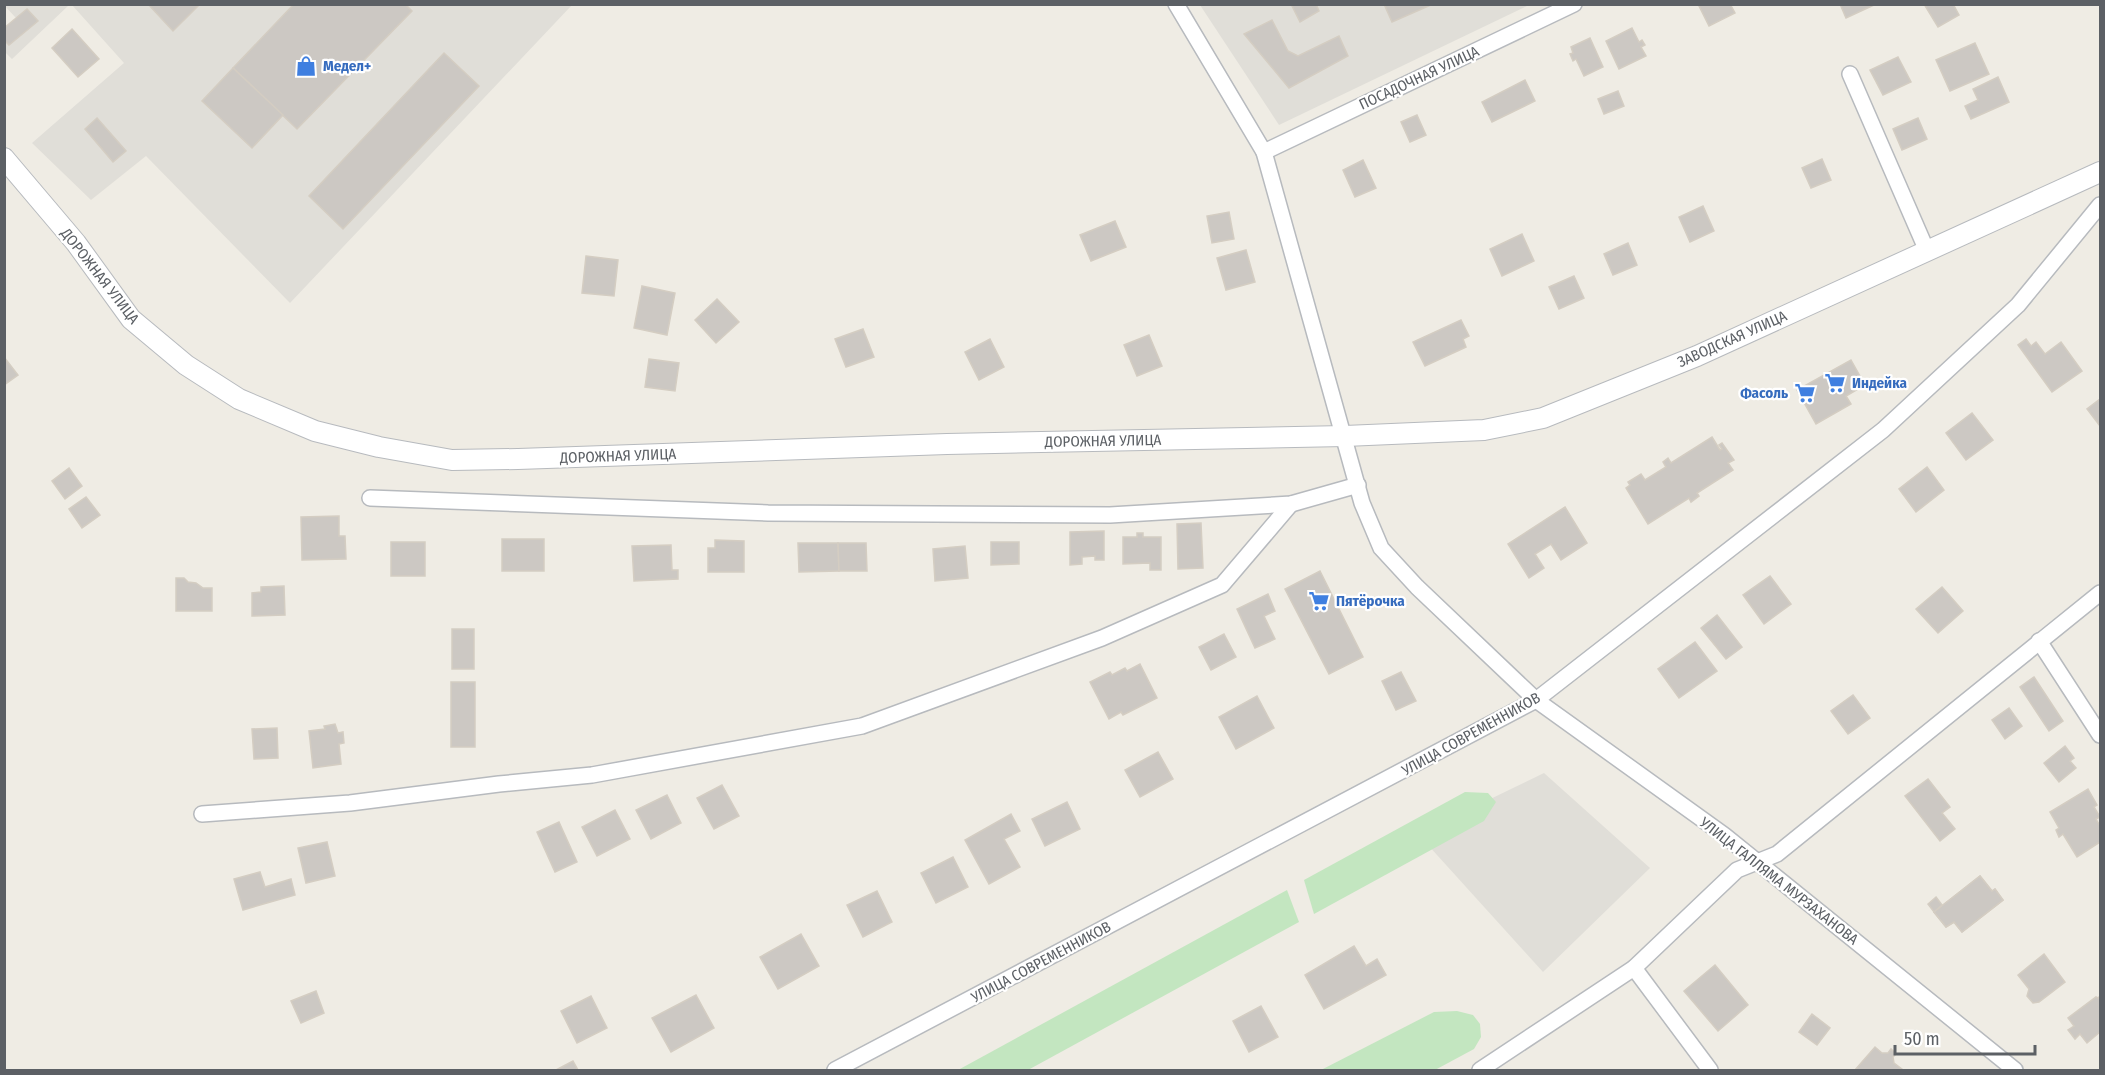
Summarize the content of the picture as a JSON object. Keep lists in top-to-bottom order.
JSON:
{
  "streets": {
    "street": [
      "ПОСАДОЧНАЯ УЛИЦА",
      "ДОРОЖНАЯ УЛИЦА",
      "ЗАВОДСКАЯ УЛИЦА",
      "УЛИЦА СОВРЕМЕННИКОВ",
      "УЛИЦА ГАЛЛЯМА МУРЗАХАНОВА"
    ]
  },
  "crossings": [
    ["ПОСАДОЧНАЯ УЛИЦА", "УЛИЦА ГАЛЛЯМА МУРЗАХАНОВА"],
    ["ДОРОЖНАЯ УЛИЦА", "ЗАВОДСКАЯ УЛИЦА"],
    ["ДОРОЖНАЯ УЛИЦА", "УЛИЦА ГАЛЛЯМА МУРЗАХАНОВА"],
    ["ЗАВОДСКАЯ УЛИЦА", "УЛИЦА ГАЛЛЯМА МУРЗАХАНОВА"],
    ["УЛИЦА СОВРЕМЕННИКОВ", "УЛИЦА ГАЛЛЯМА МУРЗАХАНОВА"]
  ],
  "places": {
    "shop": ["Медел+"],
    "supermarket": ["Индейка", "Фасоль", "Пятёрочка"]
  },
  "scale_bar": "50 m"
}
